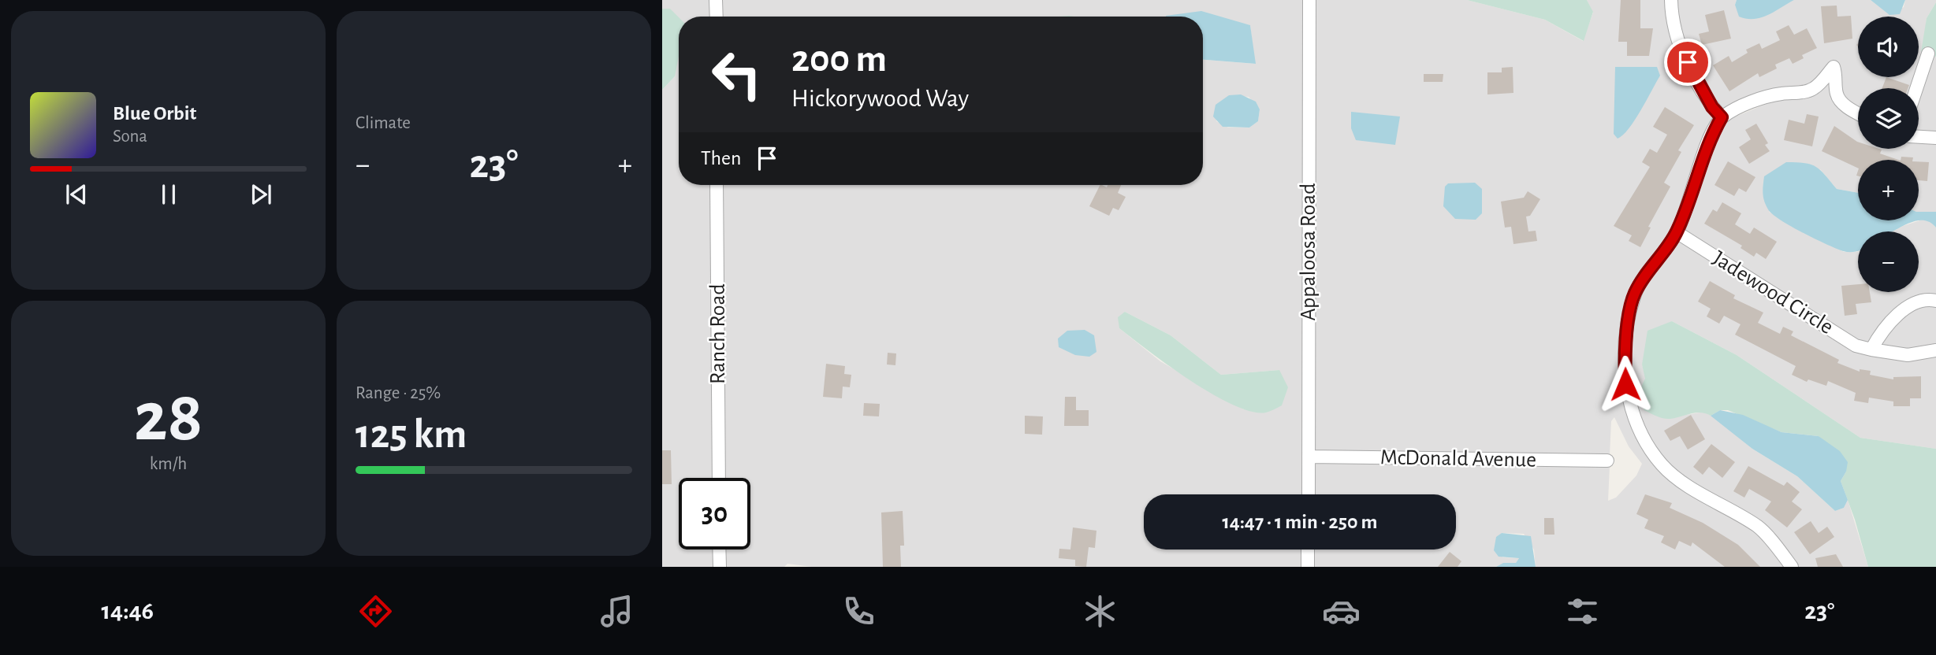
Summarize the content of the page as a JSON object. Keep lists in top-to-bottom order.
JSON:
{
  "streets": {
    "street": [
      "Appaloosa Road",
      "Jadewood Circle",
      "Ranch Road",
      "McDonald Avenue"
    ]
  },
  "crossings": [
    ["Appaloosa Road", "McDonald Avenue"]
  ],
  "page": {
    "tile": [
      "Climate",
      ["28", "km/h"],
      ["Range · 25%", "125 km"]
    ],
    "map_buttons": ["+", "−"],
    "turn": ["200 m", "Hickorywood Way"],
    "song": ["Blue Orbit", "Sona"],
    "then": "Then",
    "heat": ["−", "23°", "+"],
    "limit": "30",
    "trip": "14:47 · 1 min · 250 m",
    "tabs": ["14:46", "23°"]
  }
}
